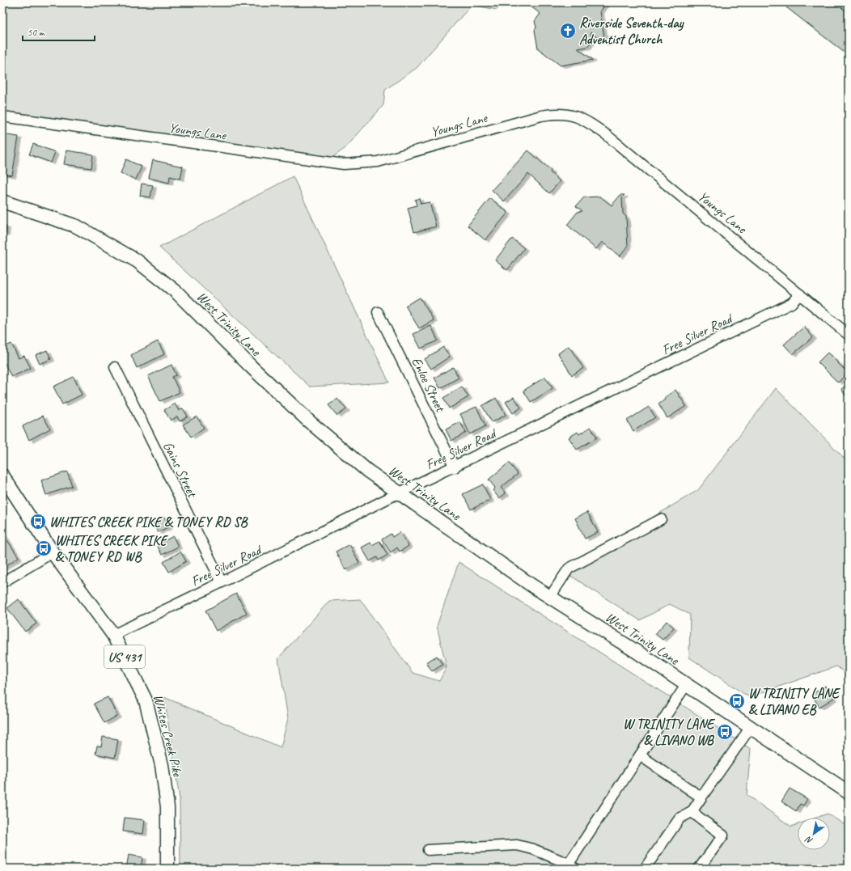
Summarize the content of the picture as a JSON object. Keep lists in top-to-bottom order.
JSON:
{
  "streets": {
    "main road": ["West Trinity Lane", "US 431", "Whites Creek Pike"],
    "street": [
      "Youngs Lane",
      "Free Silver Road",
      "Enloe Street",
      "Gains Street"
    ]
  },
  "crossings": [
    ["Youngs Lane", "Free Silver Road"],
    ["West Trinity Lane", "Free Silver Road"],
    ["Free Silver Road", "Enloe Street"],
    ["Free Silver Road", "Gains Street"],
    ["Free Silver Road", "Whites Creek Pike"]
  ],
  "places": {
    "church": ["Riverside Seventh-day Adventist Church"],
    "bus stop": [
      "WHITES CREEK PIKE & TONEY RD SB",
      "WHITES CREEK PIKE & TONEY RD WB",
      "W TRINITY LANE & LIVANO EB",
      "W TRINITY LANE & LIVANO WB"
    ]
  },
  "scale_bar": "50 m",
  "north": "bottom left"
}
